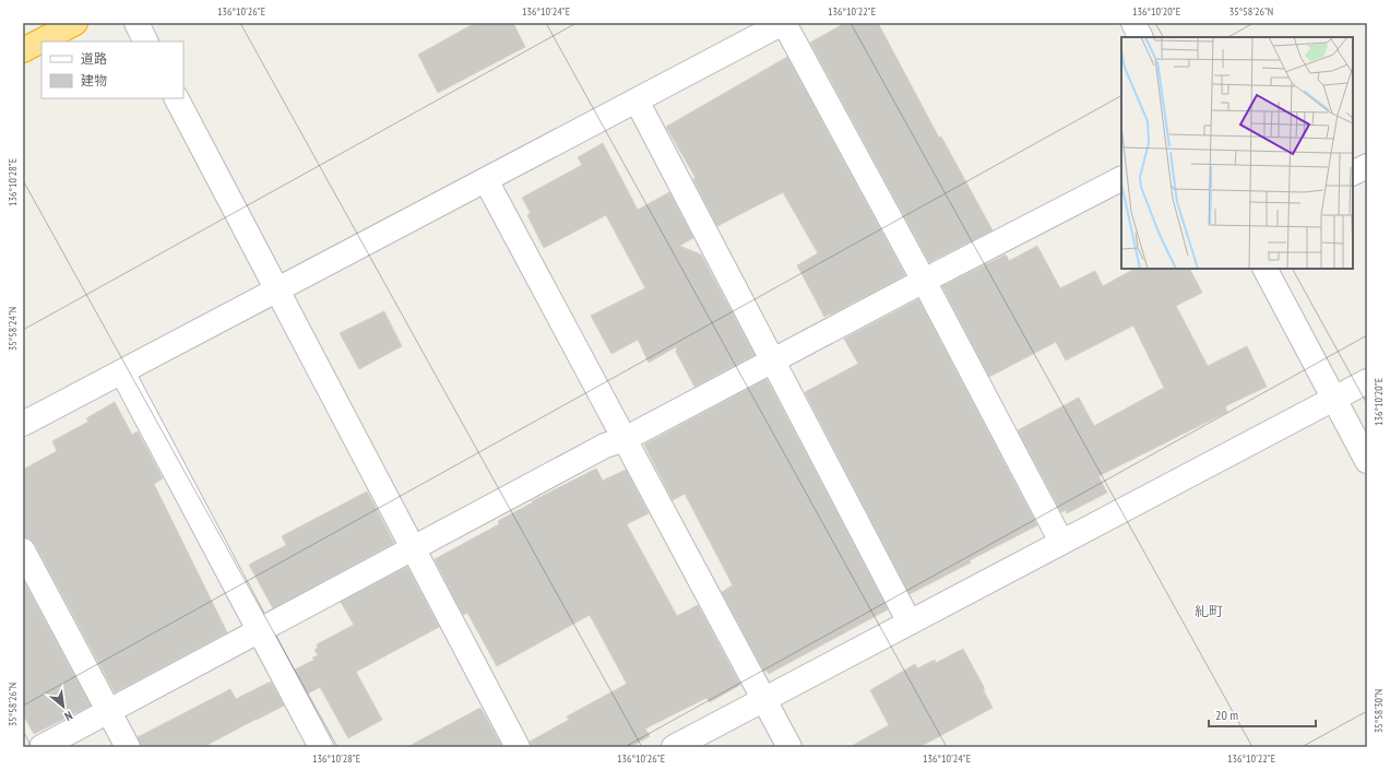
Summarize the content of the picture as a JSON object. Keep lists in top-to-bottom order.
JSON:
{
  "districts": ["糺町"],
  "legend": ["道路", "建物"],
  "scale_bar": "20 m",
  "north": "bottom right",
  "coordinates": [
    "136°10'26\"E",
    "136°10'24\"E",
    "136°10'22\"E",
    "136°10'20\"E",
    "35°58'26\"N",
    "136°10'28\"E",
    "35°58'24\"N",
    "35°58'30\"N"
  ]
}
